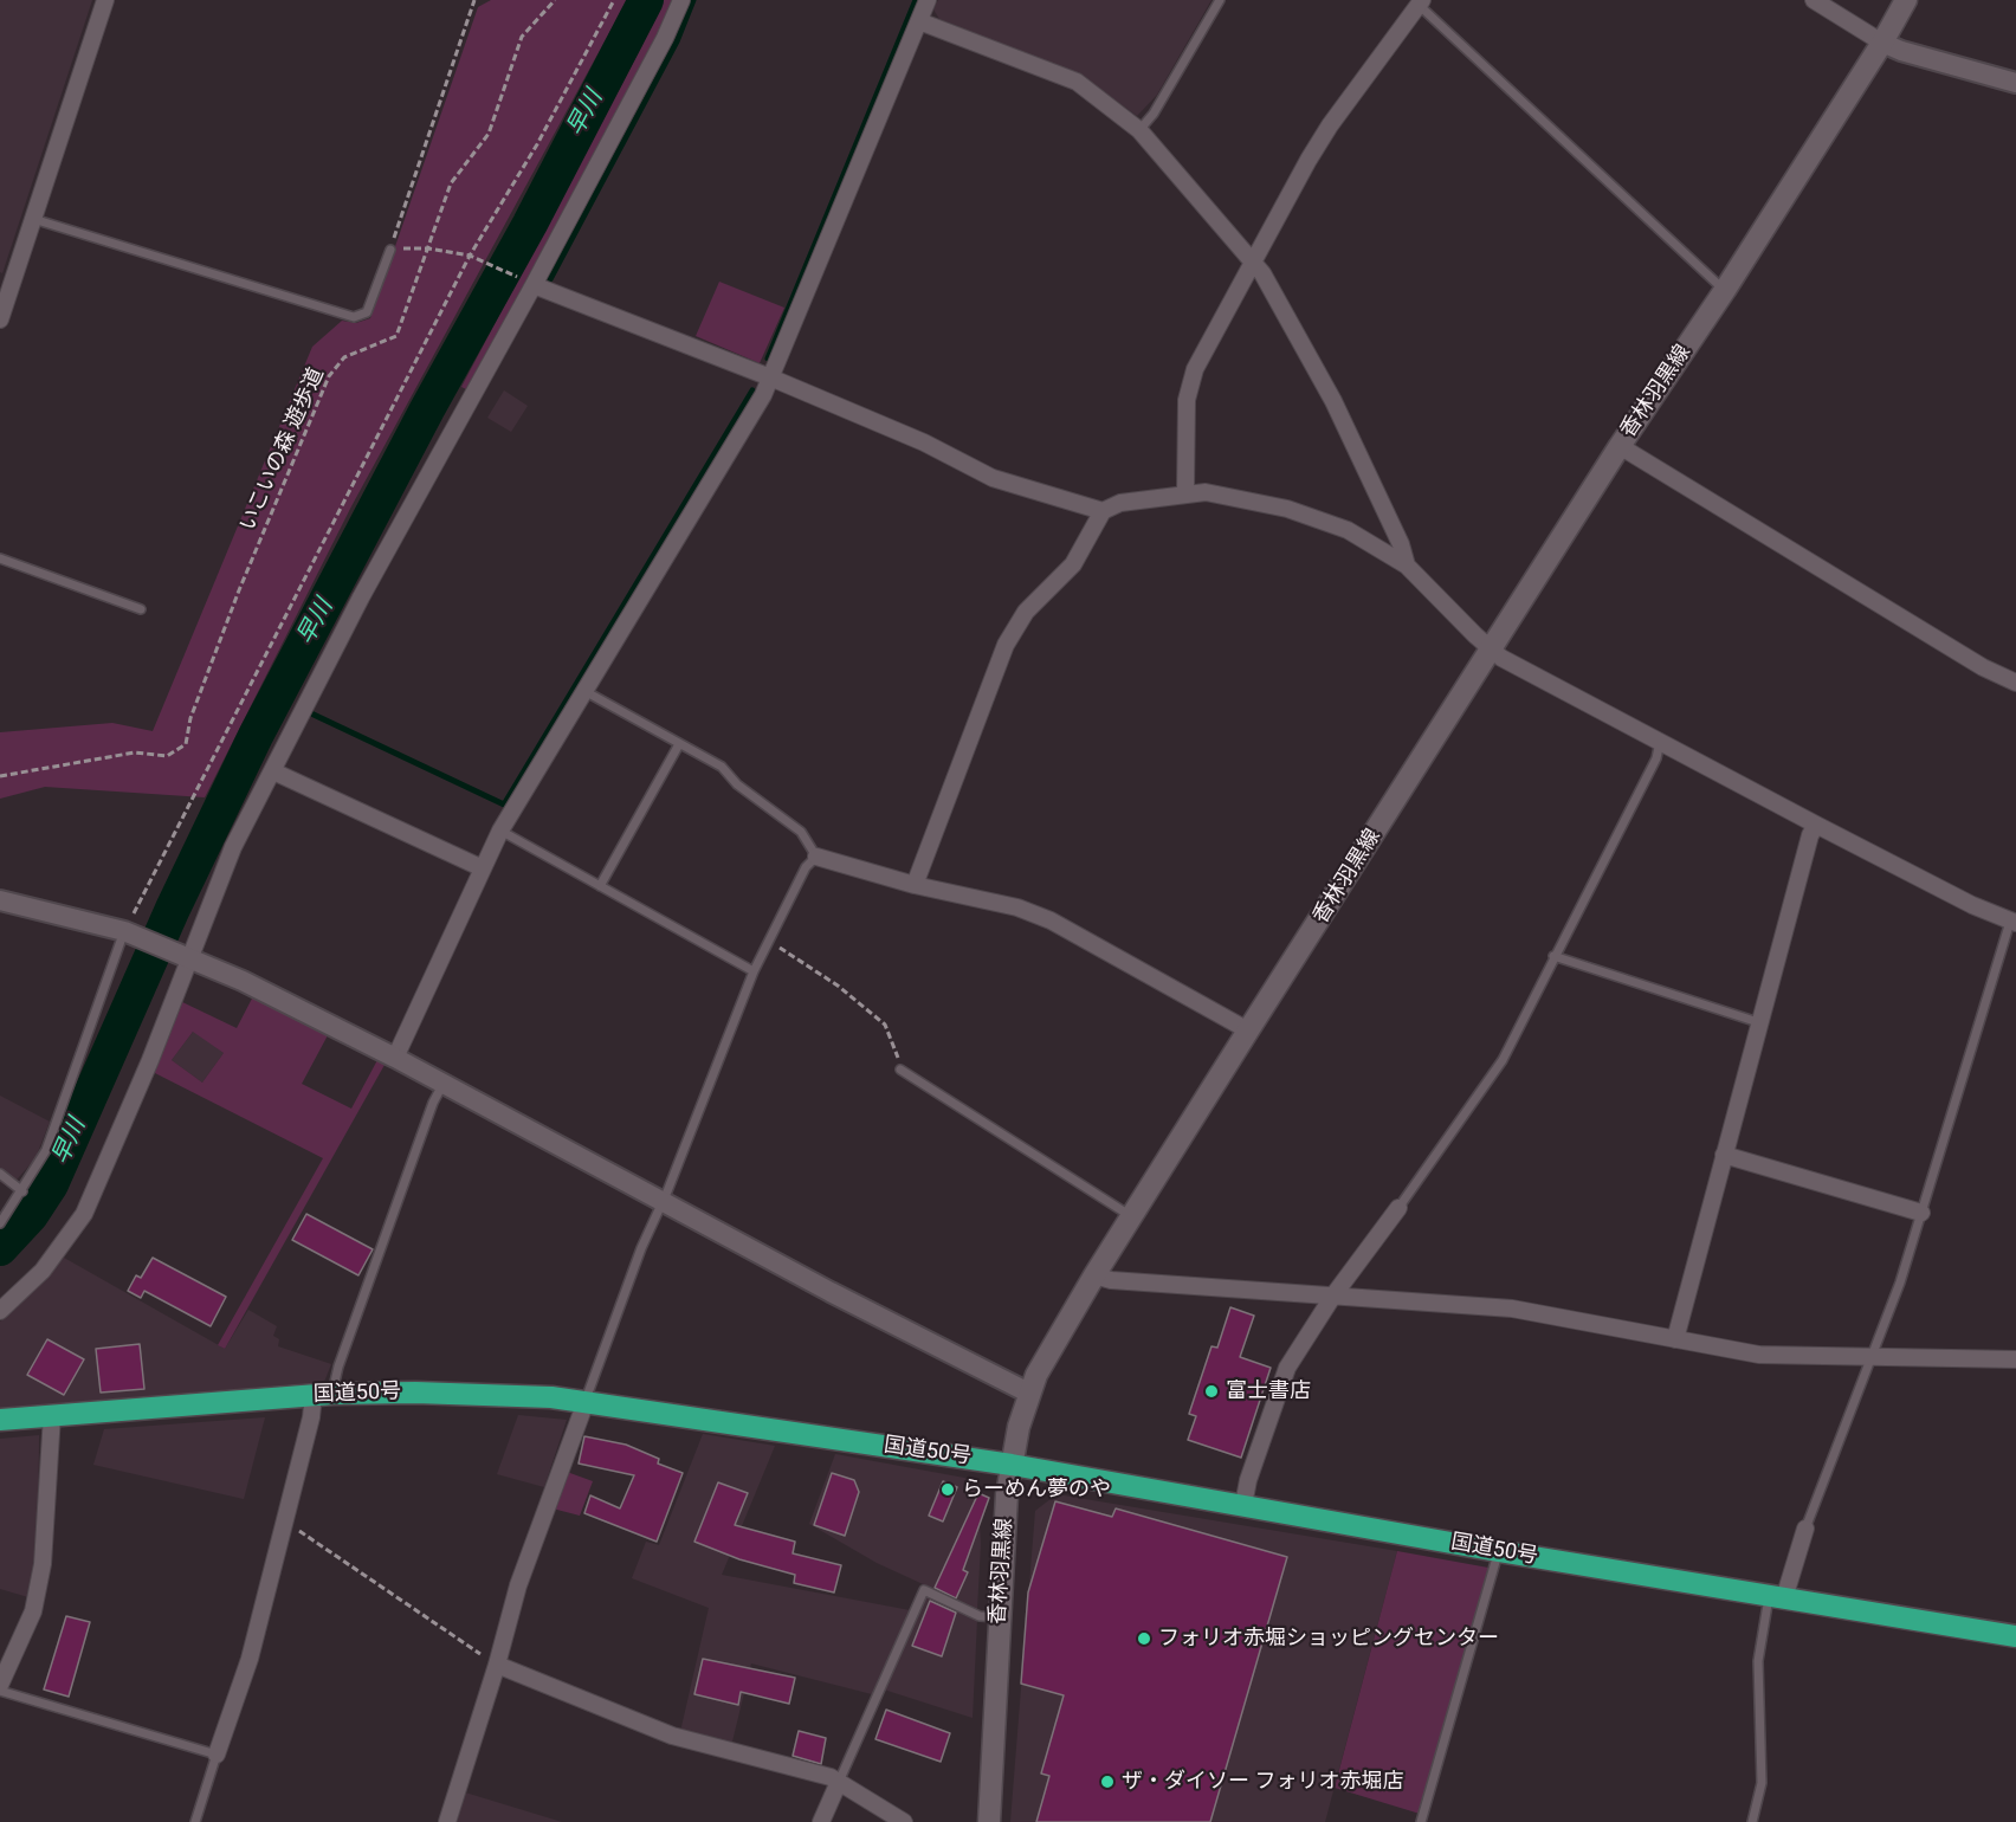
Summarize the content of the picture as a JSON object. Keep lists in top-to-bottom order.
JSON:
{
  "streets": {
    "highway": ["国道50号"],
    "main road": ["香林羽黒線"],
    "path": ["いこいの森 遊歩道"]
  },
  "crossings": [
    ["香林羽黒線", "国道50号"]
  ],
  "water": ["早川"],
  "places": [
    "富士書店",
    "らーめん夢のや",
    "フォリオ赤堀ショッピングセンター",
    "ザ・ダイソー フォリオ赤堀店"
  ]
}
